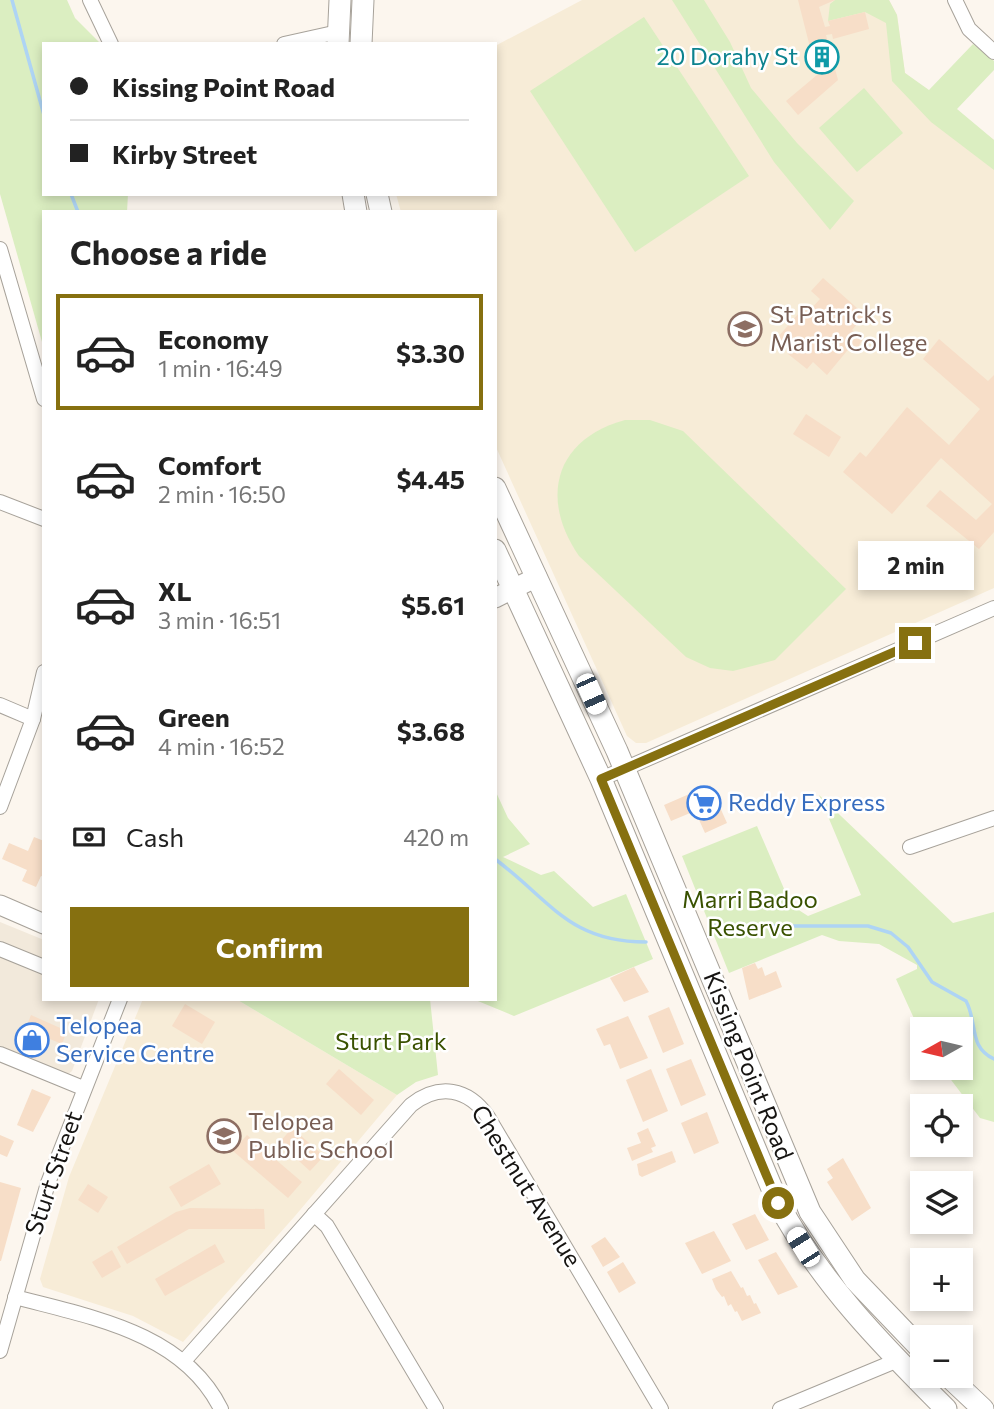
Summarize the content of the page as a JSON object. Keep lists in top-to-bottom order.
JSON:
{
  "streets": {
    "main road": ["Kissing Point Road"],
    "street": ["Sturt Street", "Chestnut Avenue"]
  },
  "parks": ["Marri Badoo Reserve", "Sturt Park"],
  "places": {
    "building": ["20 Dorahy St"],
    "school or university": ["St Patrick's Marist College", "Telopea Public School"],
    "supermarket": ["Reddy Express"],
    "shop": ["Telopea Service Centre"]
  },
  "north": "left",
  "page": {
    "banner": ["Kissing Point Road", "Kirby Street"],
    "heading": "Choose a ride",
    "list": [
      {
        "name": "Economy",
        "note": "1 min · 16:49",
        "value": "$3.30"
      },
      {
        "name": "Comfort",
        "note": "2 min · 16:50",
        "value": "$4.45"
      },
      {
        "name": "XL",
        "note": "3 min · 16:51",
        "value": "$5.61"
      },
      {
        "name": "Green",
        "note": "4 min · 16:52",
        "value": "$3.68"
      }
    ],
    "bubble": "2 min",
    "pay": ["Cash", "420 m"],
    "buttons": "Confirm",
    "map_buttons": ["+", "−"]
  }
}
